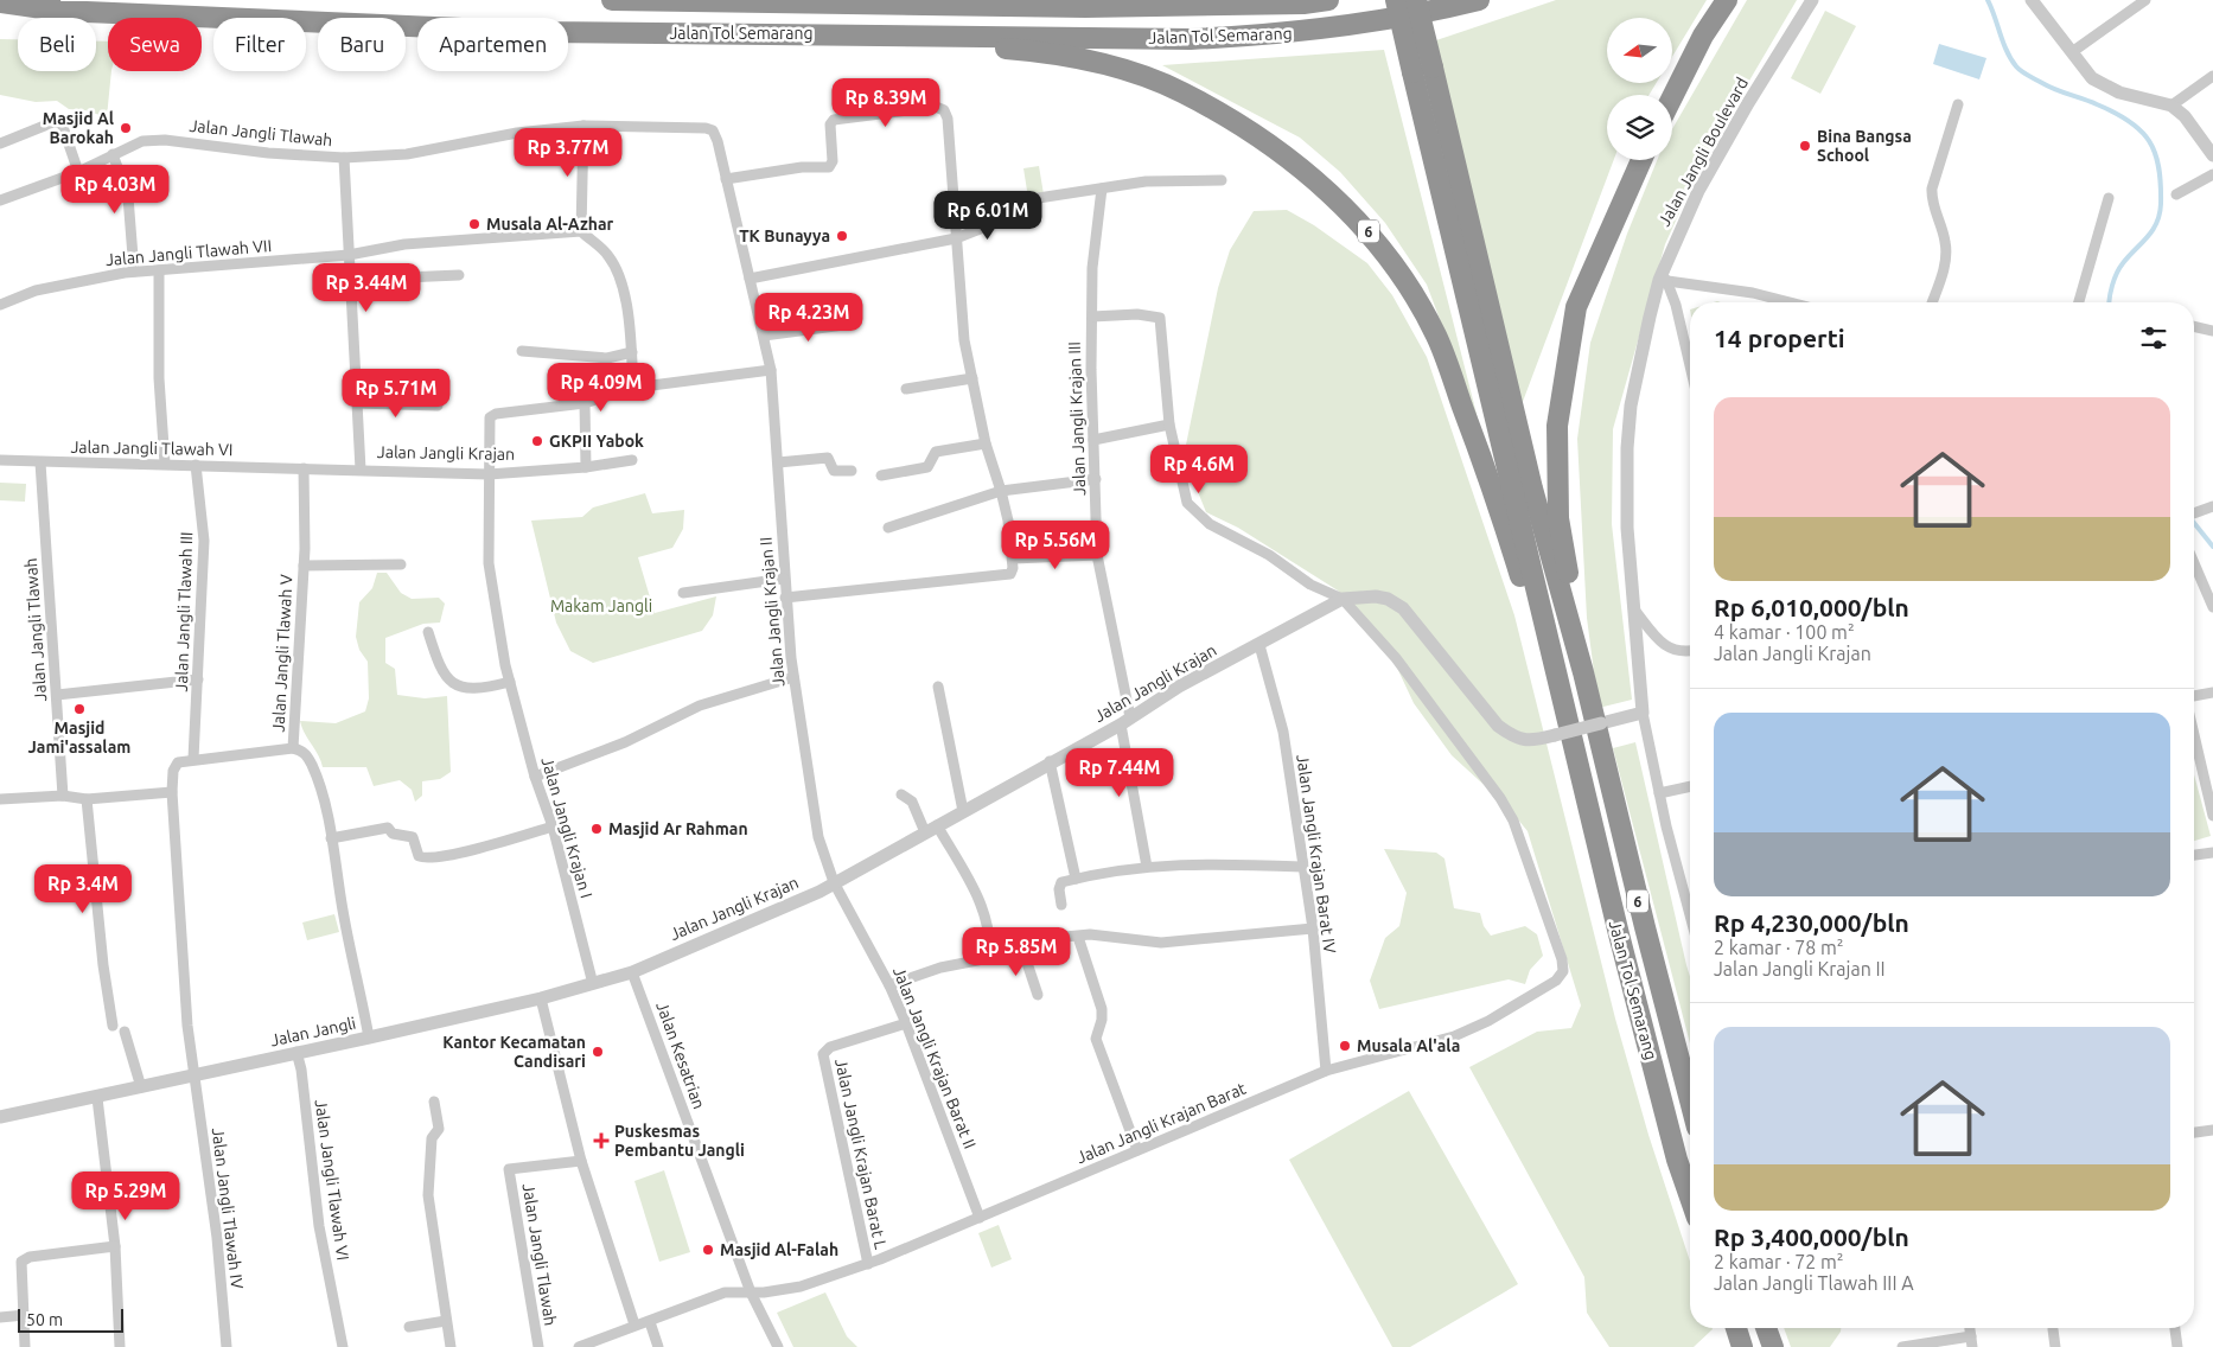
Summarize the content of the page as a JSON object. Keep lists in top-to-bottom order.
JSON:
{
  "streets": {
    "highway": ["Jalan Tol Semarang", "6"],
    "street": [
      "Jalan Jangli Tlawah",
      "Jalan Jangli Boulevard",
      "Jalan Jangli Tlawah VII",
      "Jalan Jangli Krajan III",
      "Jalan Jangli Tlawah VI",
      "Jalan Jangli Krajan",
      "Jalan Jangli Tlawah III",
      "Jalan Jangli Krajan II",
      "Jalan Jangli Tlawah V",
      "Jalan Jangli Krajan I",
      "Jalan Jangli Krajan Barat IV",
      "Jalan Jangli",
      "Jalan Kesatrian",
      "Jalan Jangli Krajan Barat II",
      "Jalan Jangli Krajan Barat",
      "Jalan Jangli Krajan Barat L",
      "Jalan Jangli Tlawah IV"
    ]
  },
  "crossings": [
    ["Jalan Tol Semarang", "6"],
    ["Jalan Jangli Tlawah", "Jalan Jangli Tlawah VI"],
    ["Jalan Jangli Tlawah", "Jalan Jangli Krajan II"],
    ["Jalan Jangli Boulevard", "Jalan Jangli Krajan"],
    ["Jalan Jangli Krajan III", "Jalan Jangli Krajan"],
    ["Jalan Jangli Tlawah VI", "Jalan Jangli Krajan"],
    ["Jalan Jangli Tlawah VI", "Jalan Jangli Tlawah III"],
    ["Jalan Jangli Tlawah VI", "Jalan Jangli Tlawah V"],
    ["Jalan Jangli Tlawah VI", "Jalan Jangli"],
    ["Jalan Jangli Krajan", "Jalan Jangli Krajan II"],
    ["Jalan Jangli Krajan", "Jalan Jangli Tlawah V"],
    ["Jalan Jangli Krajan", "Jalan Jangli Krajan I"],
    ["Jalan Jangli Krajan", "Jalan Jangli Krajan Barat IV"],
    ["Jalan Jangli Krajan", "Jalan Jangli"],
    ["Jalan Jangli Krajan", "Jalan Kesatrian"],
    ["Jalan Jangli Krajan", "Jalan Jangli Krajan Barat II"],
    ["Jalan Jangli Krajan", "Jalan Jangli Krajan Barat"],
    ["Jalan Jangli Krajan II", "Jalan Jangli Krajan Barat II"],
    ["Jalan Jangli Tlawah V", "Jalan Jangli"],
    ["Jalan Jangli Krajan I", "Jalan Jangli"],
    ["Jalan Jangli Krajan Barat IV", "Jalan Jangli Krajan Barat"],
    ["Jalan Jangli", "Jalan Kesatrian"],
    ["Jalan Jangli", "Jalan Jangli Tlawah IV"],
    ["Jalan Kesatrian", "Jalan Jangli Krajan Barat"],
    ["Jalan Jangli Krajan Barat II", "Jalan Jangli Krajan Barat"],
    ["Jalan Jangli Krajan Barat II", "Jalan Jangli Krajan Barat L"],
    ["Jalan Jangli Krajan Barat", "Jalan Jangli Krajan Barat L"]
  ],
  "parks": ["Makam Jangli"],
  "places": {
    "other": [
      "Masjid Al Barokah",
      "Bina Bangsa School",
      "Musala Al-Azhar",
      "TK Bunayya",
      "GKPII Yabok",
      "Masjid Jami'assalam",
      "Masjid Ar Rahman",
      "Musala Al'ala",
      "Kantor Kecamatan Candisari",
      "Masjid Al-Falah"
    ],
    "health": ["Puskesmas Pembantu Jangli"]
  },
  "scale_bar": "50 m",
  "north": "left",
  "page": {
    "chip": [
      "Beli",
      "Sewa",
      "Filter",
      "Baru",
      "Apartemen"
    ],
    "price": [
      "Rp 8.39M",
      "Rp 3.77M",
      "Rp 4.03M",
      "Rp 6.01M",
      "Rp 3.44M",
      "Rp 4.23M",
      "Rp 4.09M",
      "Rp 5.71M",
      "Rp 4.6M",
      "Rp 5.56M",
      "Rp 7.44M",
      "Rp 3.4M",
      "Rp 5.85M",
      "Rp 5.29M"
    ],
    "heading": "14 properti",
    "list": [
      {
        "name": "Rp 6,010,000/bln",
        "note": "4 kamar · 100 m² · Jalan Jangli Krajan"
      },
      {
        "name": "Rp 4,230,000/bln",
        "note": "2 kamar · 78 m² · Jalan Jangli Krajan II"
      },
      {
        "name": "Rp 3,400,000/bln",
        "note": "2 kamar · 72 m² · Jalan Jangli Tlawah III A"
      }
    ],
    "scale": "50 m"
  }
}
